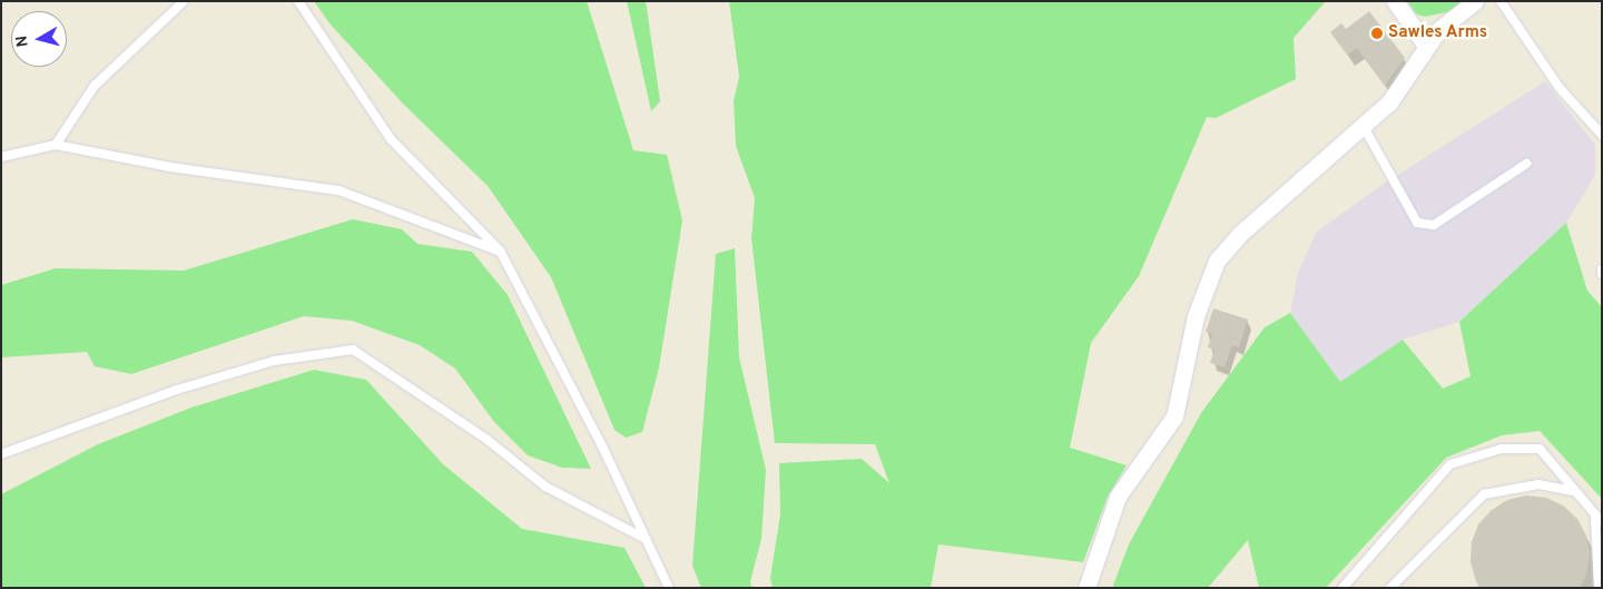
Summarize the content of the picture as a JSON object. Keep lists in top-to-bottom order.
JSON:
{
  "places": ["Sawles Arms"],
  "north": "left"
}
